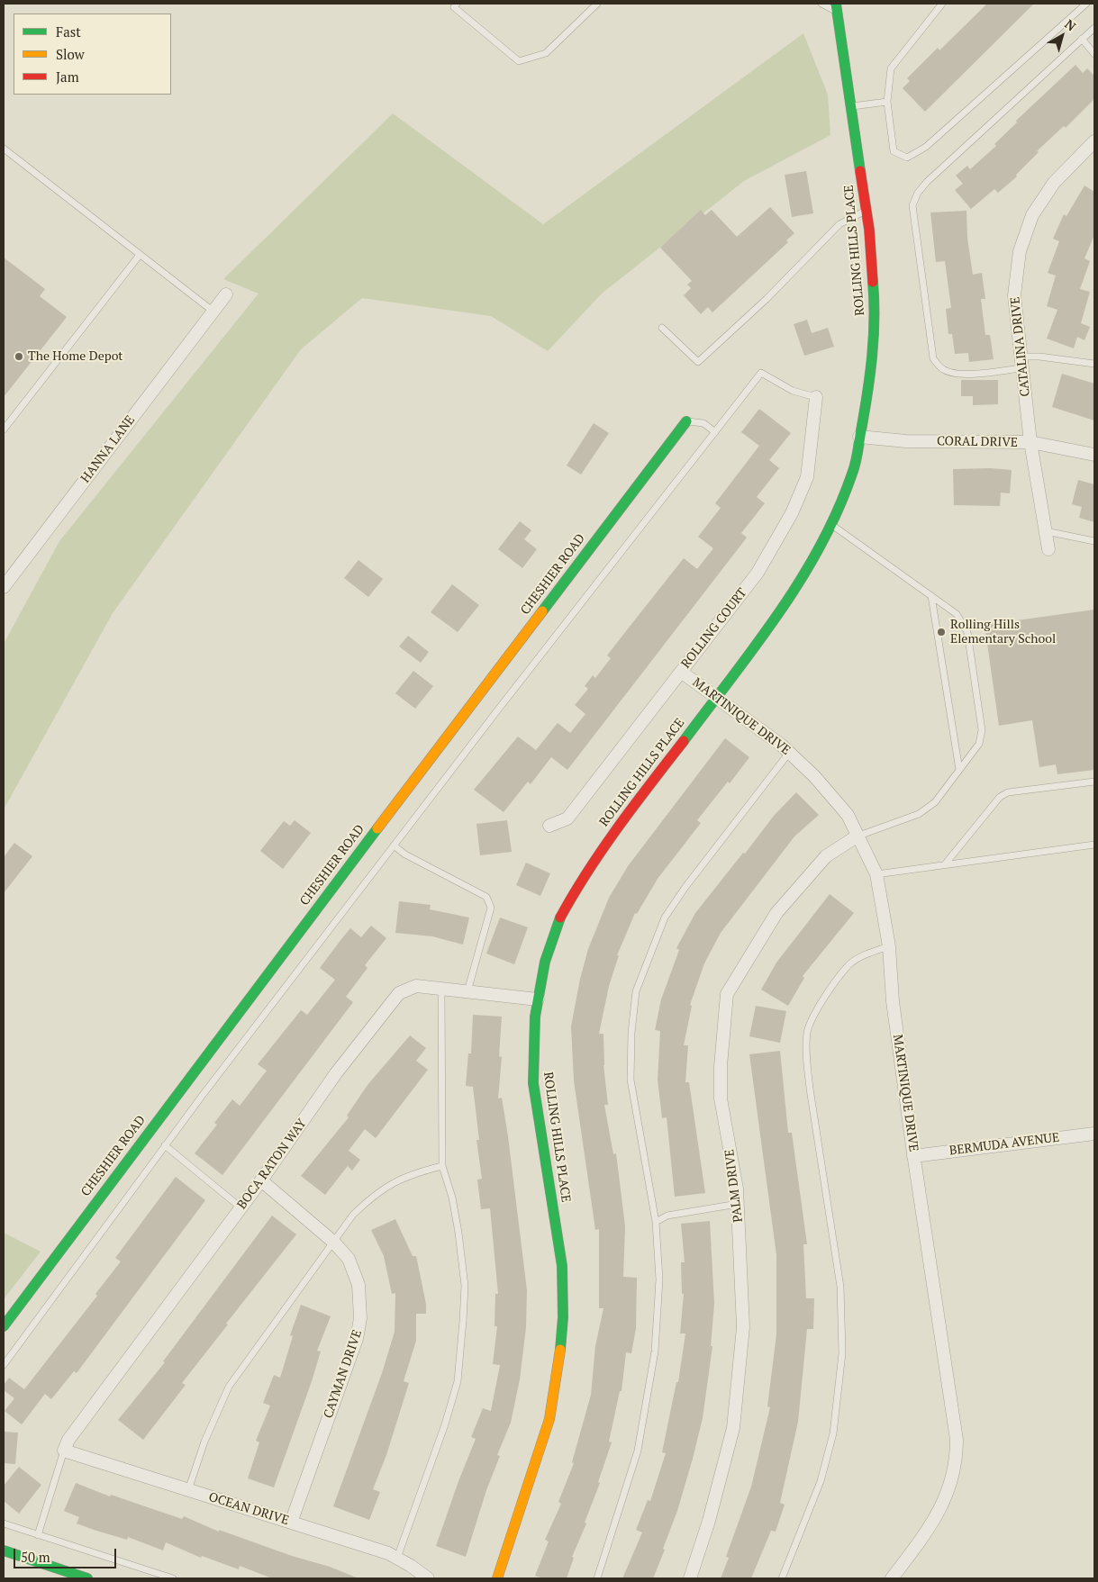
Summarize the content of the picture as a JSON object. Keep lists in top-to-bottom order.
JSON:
{
  "streets": {
    "street": [
      "ROLLING HILLS PLACE",
      "CATALINA DRIVE",
      "CORAL DRIVE",
      "HANNA LANE",
      "CHESHIER ROAD",
      "ROLLING COURT",
      "MARTINIQUE DRIVE",
      "BERMUDA AVENUE",
      "BOCA RATON WAY",
      "PALM DRIVE",
      "CAYMAN DRIVE",
      "OCEAN DRIVE"
    ]
  },
  "crossings": [
    ["ROLLING HILLS PLACE", "CORAL DRIVE"],
    ["ROLLING HILLS PLACE", "MARTINIQUE DRIVE"],
    ["ROLLING HILLS PLACE", "BOCA RATON WAY"],
    ["CATALINA DRIVE", "CORAL DRIVE"],
    ["ROLLING COURT", "MARTINIQUE DRIVE"],
    ["MARTINIQUE DRIVE", "BERMUDA AVENUE"],
    ["MARTINIQUE DRIVE", "PALM DRIVE"],
    ["BOCA RATON WAY", "CAYMAN DRIVE"],
    ["BOCA RATON WAY", "OCEAN DRIVE"],
    ["CAYMAN DRIVE", "OCEAN DRIVE"]
  ],
  "places": ["The Home Depot", "Rolling Hills Elementary School"],
  "legend": ["Fast", "Slow", "Jam"],
  "scale_bar": "50 m",
  "north": "top right"
}
